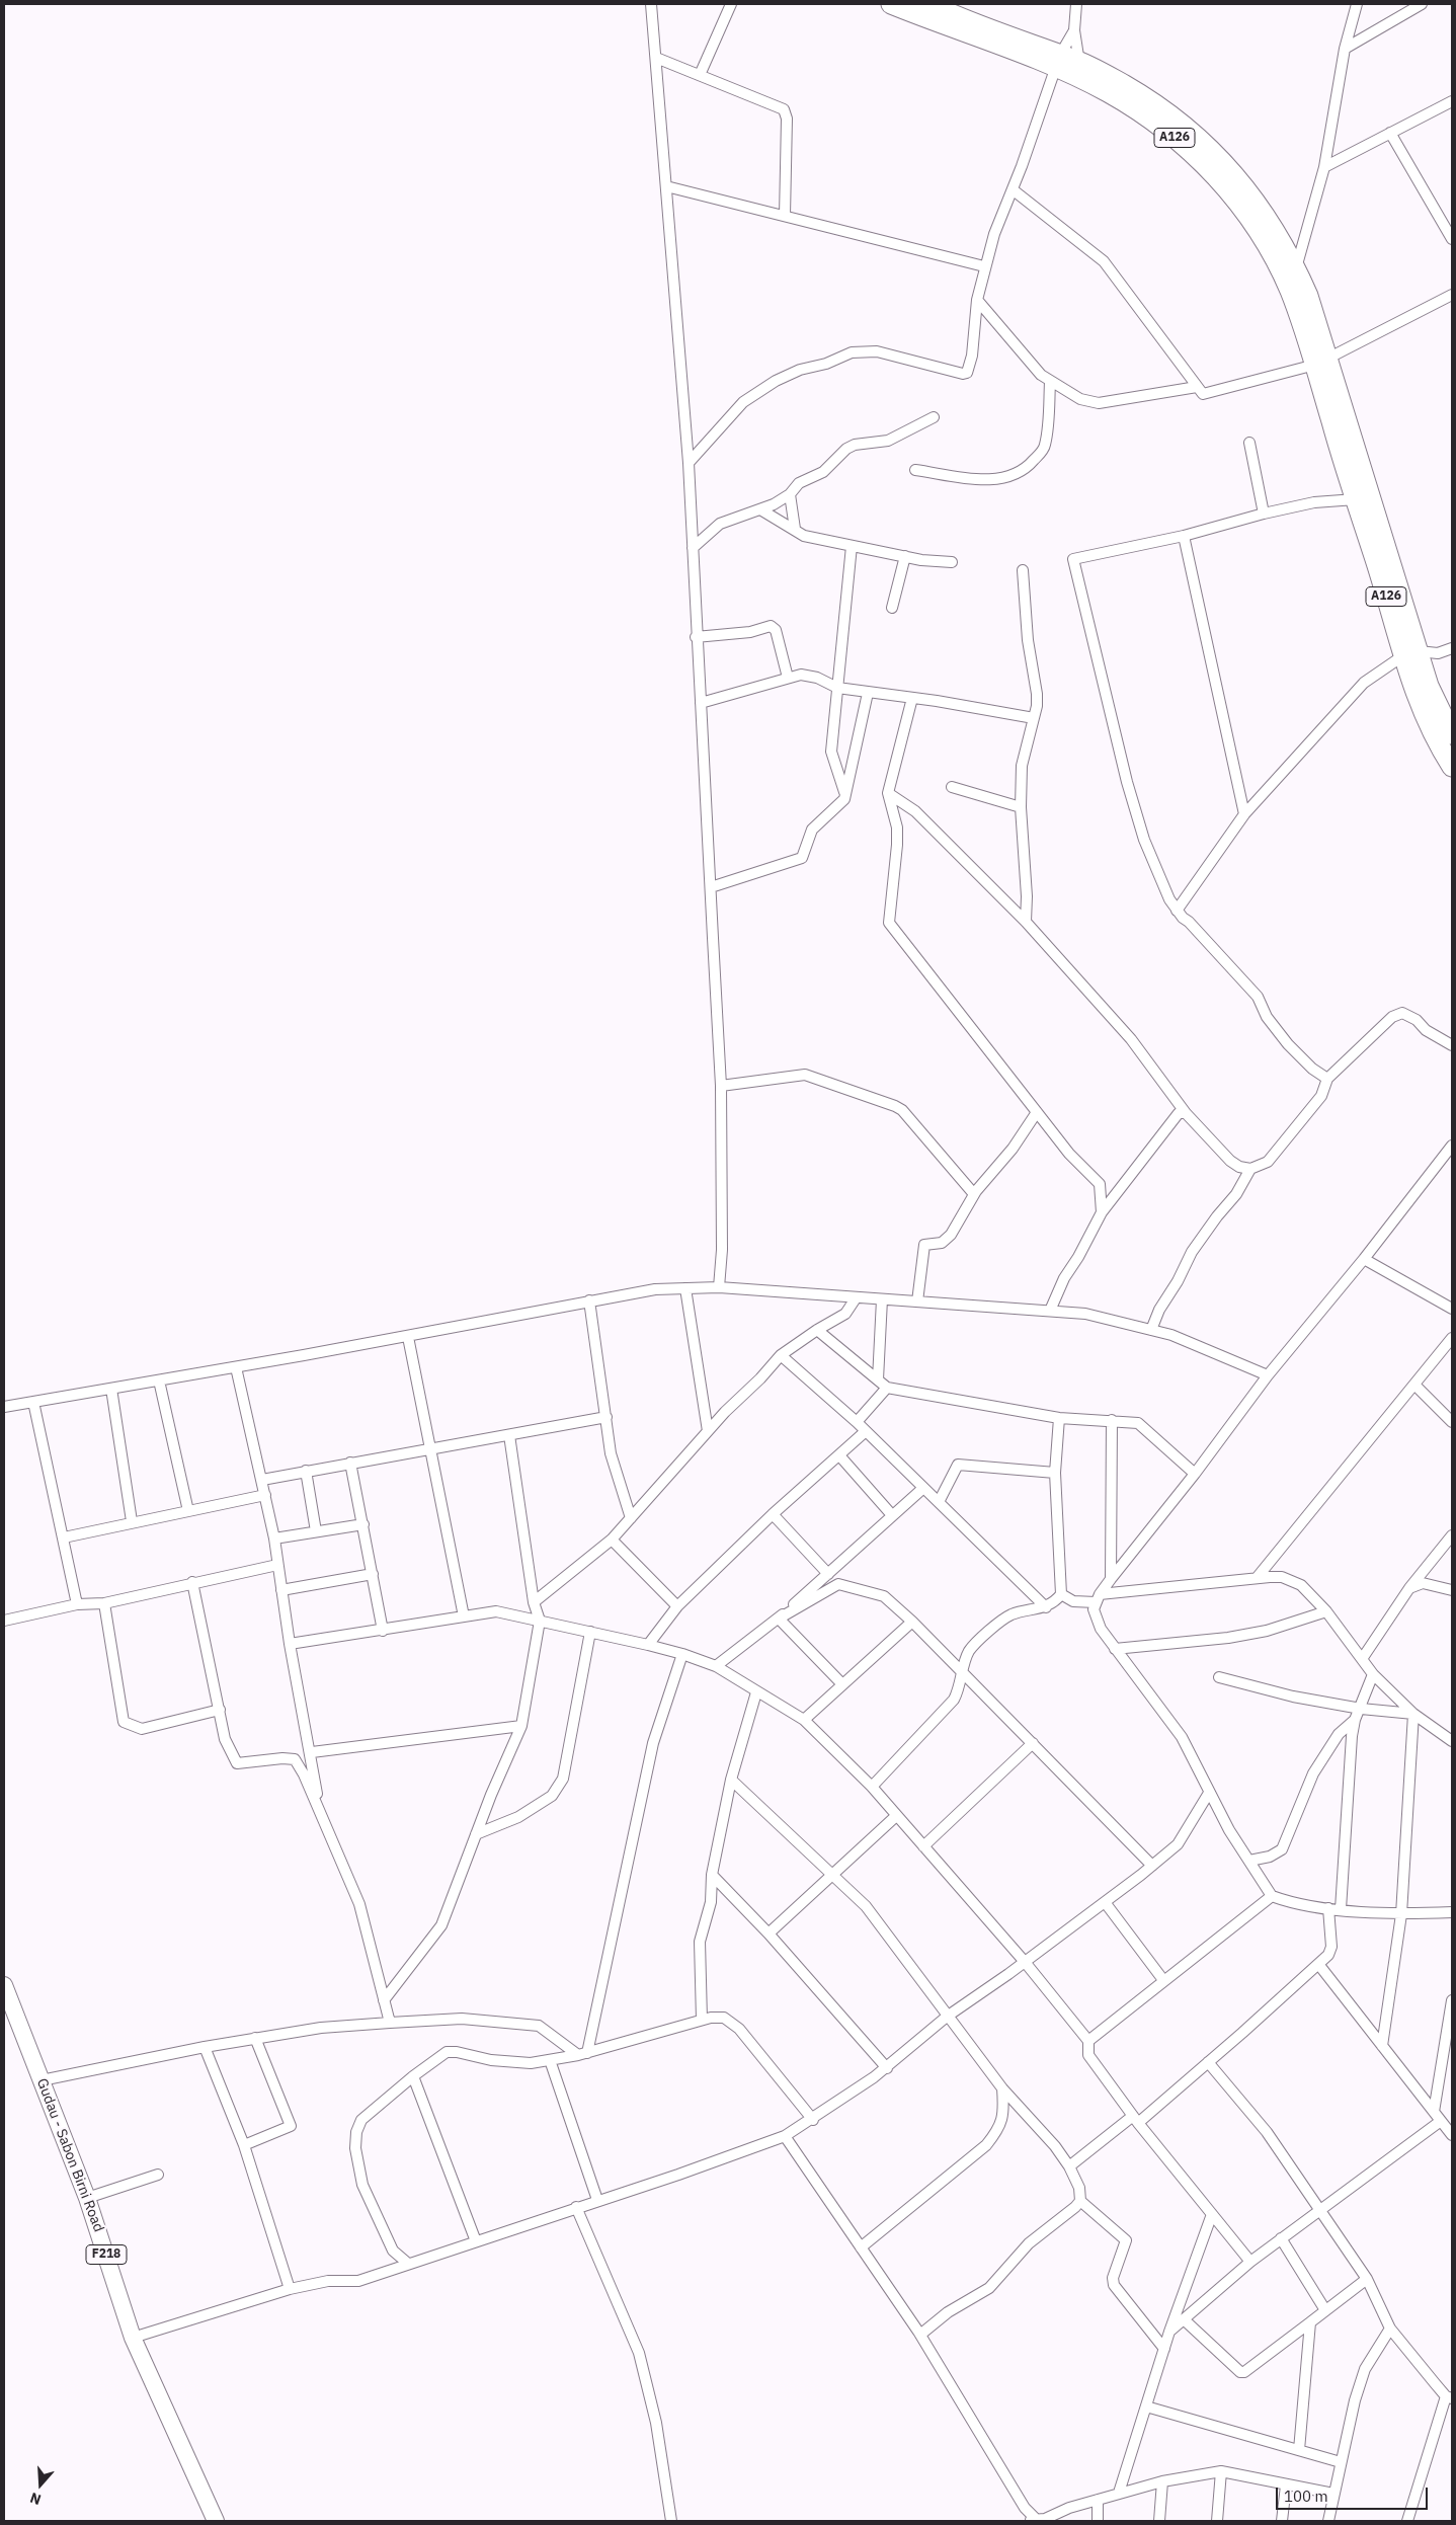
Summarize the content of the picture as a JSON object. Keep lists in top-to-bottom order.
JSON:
{
  "streets": {
    "highway": ["A126"],
    "main road": ["Gudau - Sabon Birni Road", "F218"]
  },
  "scale_bar": "100 m",
  "north": "bottom"
}
